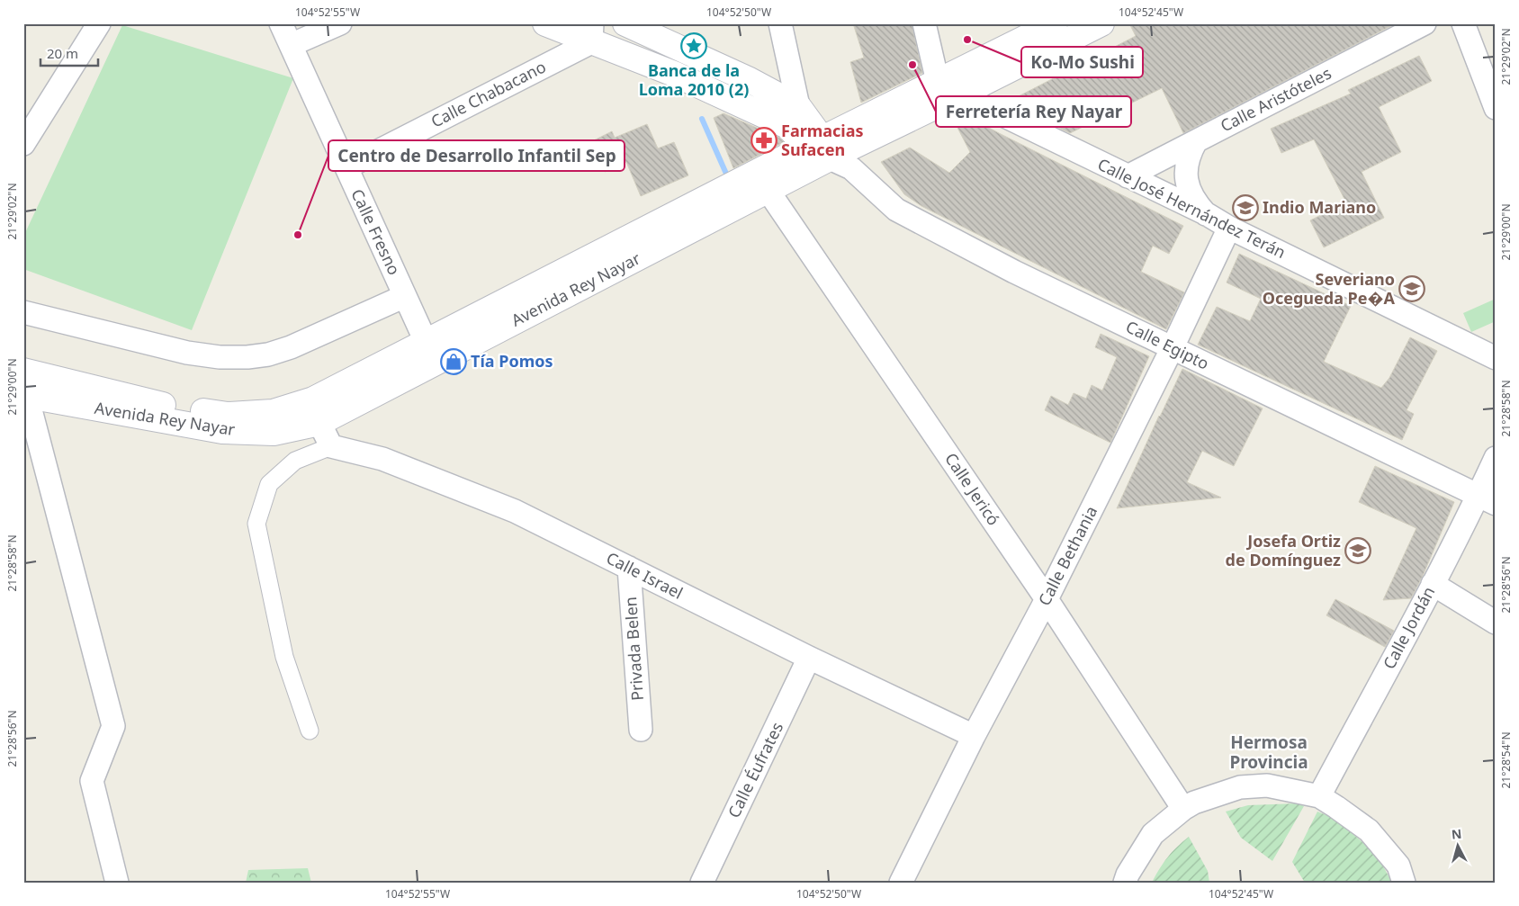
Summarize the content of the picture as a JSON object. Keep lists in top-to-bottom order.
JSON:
{
  "streets": {
    "main road": ["Avenida Rey Nayar"],
    "street": [
      "Calle Chabacano",
      "Calle Aristóteles",
      "Calle José Hernández Terán",
      "Calle Fresno",
      "Calle Egipto",
      "Calle Jericó",
      "Calle Bethania",
      "Calle Israel",
      "Calle Jordán",
      "Privada Belen",
      "Calle Éufrates"
    ]
  },
  "crossings": [
    ["Calle Chabacano", "Calle Fresno"],
    ["Calle Aristóteles", "Calle José Hernández Terán"],
    ["Calle José Hernández Terán", "Avenida Rey Nayar"],
    ["Calle José Hernández Terán", "Calle Bethania"],
    ["Calle Fresno", "Avenida Rey Nayar"],
    ["Avenida Rey Nayar", "Calle Egipto"],
    ["Avenida Rey Nayar", "Calle Jericó"],
    ["Calle Egipto", "Calle Bethania"],
    ["Calle Egipto", "Calle Jordán"],
    ["Calle Jericó", "Calle Bethania"],
    ["Calle Bethania", "Calle Israel"],
    ["Calle Israel", "Privada Belen"],
    ["Calle Israel", "Calle Éufrates"]
  ],
  "districts": ["Hermosa Provincia"],
  "places": {
    "other": ["Ko-Mo Sushi", "Ferretería Rey Nayar", "Centro de Desarrollo Infantil Sep"],
    "place": ["Banca de la Loma 2010 (2)"],
    "pharmacy": ["Farmacias Sufacen"],
    "school or university": ["Indio Mariano", "Severiano Ocegueda Pe�A", "Josefa Ortiz de Domínguez"],
    "shop": ["Tía Pomos"]
  },
  "scale_bar": "20 m",
  "north": "top",
  "coordinates": [
    "104°52'55\"W",
    "104°52'50\"W",
    "104°52'45\"W",
    "21°29'02\"N",
    "21°29'00\"N",
    "21°28'58\"N",
    "21°28'56\"N",
    "21°28'54\"N"
  ]
}
